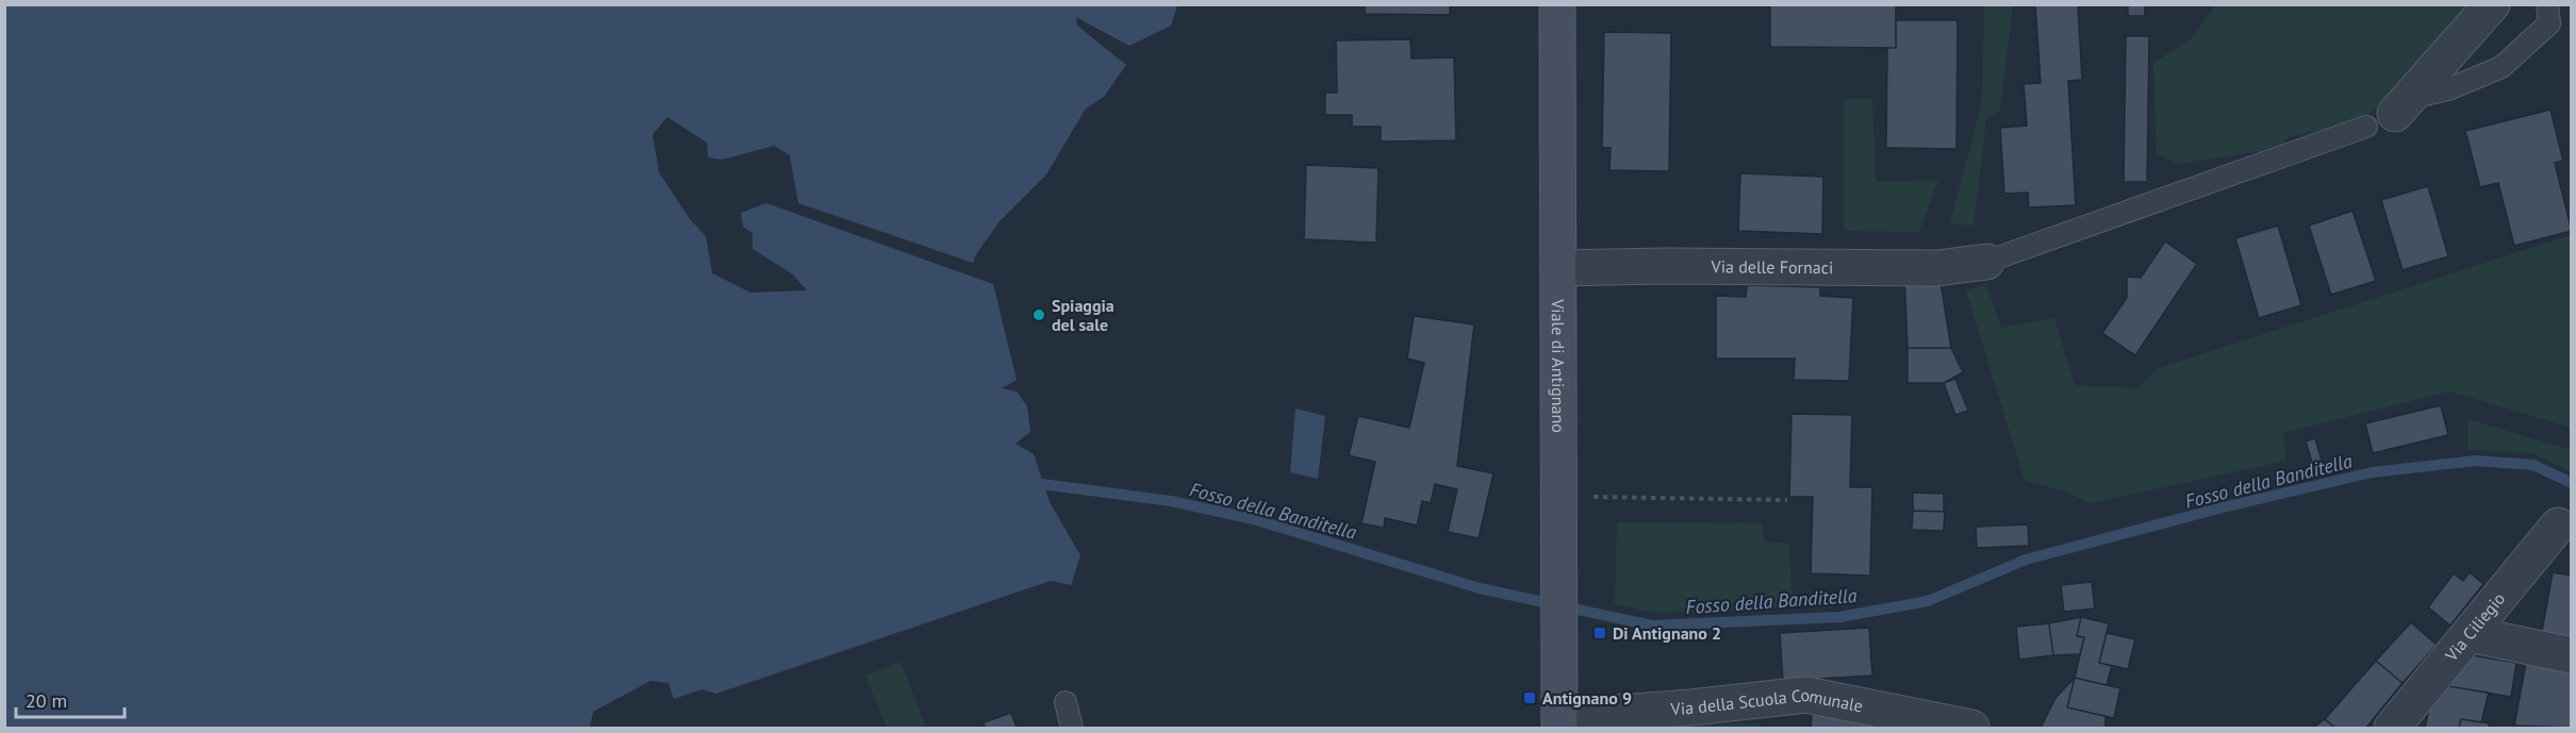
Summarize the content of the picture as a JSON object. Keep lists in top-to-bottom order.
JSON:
{
  "streets": {
    "main road": ["Viale di Antignano"],
    "street": ["Via delle Fornaci", "Via Ciliegio", "Via della Scuola Comunale"]
  },
  "crossings": [
    ["Via delle Fornaci", "Viale di Antignano"],
    ["Viale di Antignano", "Via della Scuola Comunale"]
  ],
  "water": ["Fosso della Banditella"],
  "places": {
    "other": ["Spiaggia del sale"],
    "transit": ["Di Antignano 2", "Antignano 9"]
  },
  "scale_bar": "20 m"
}
